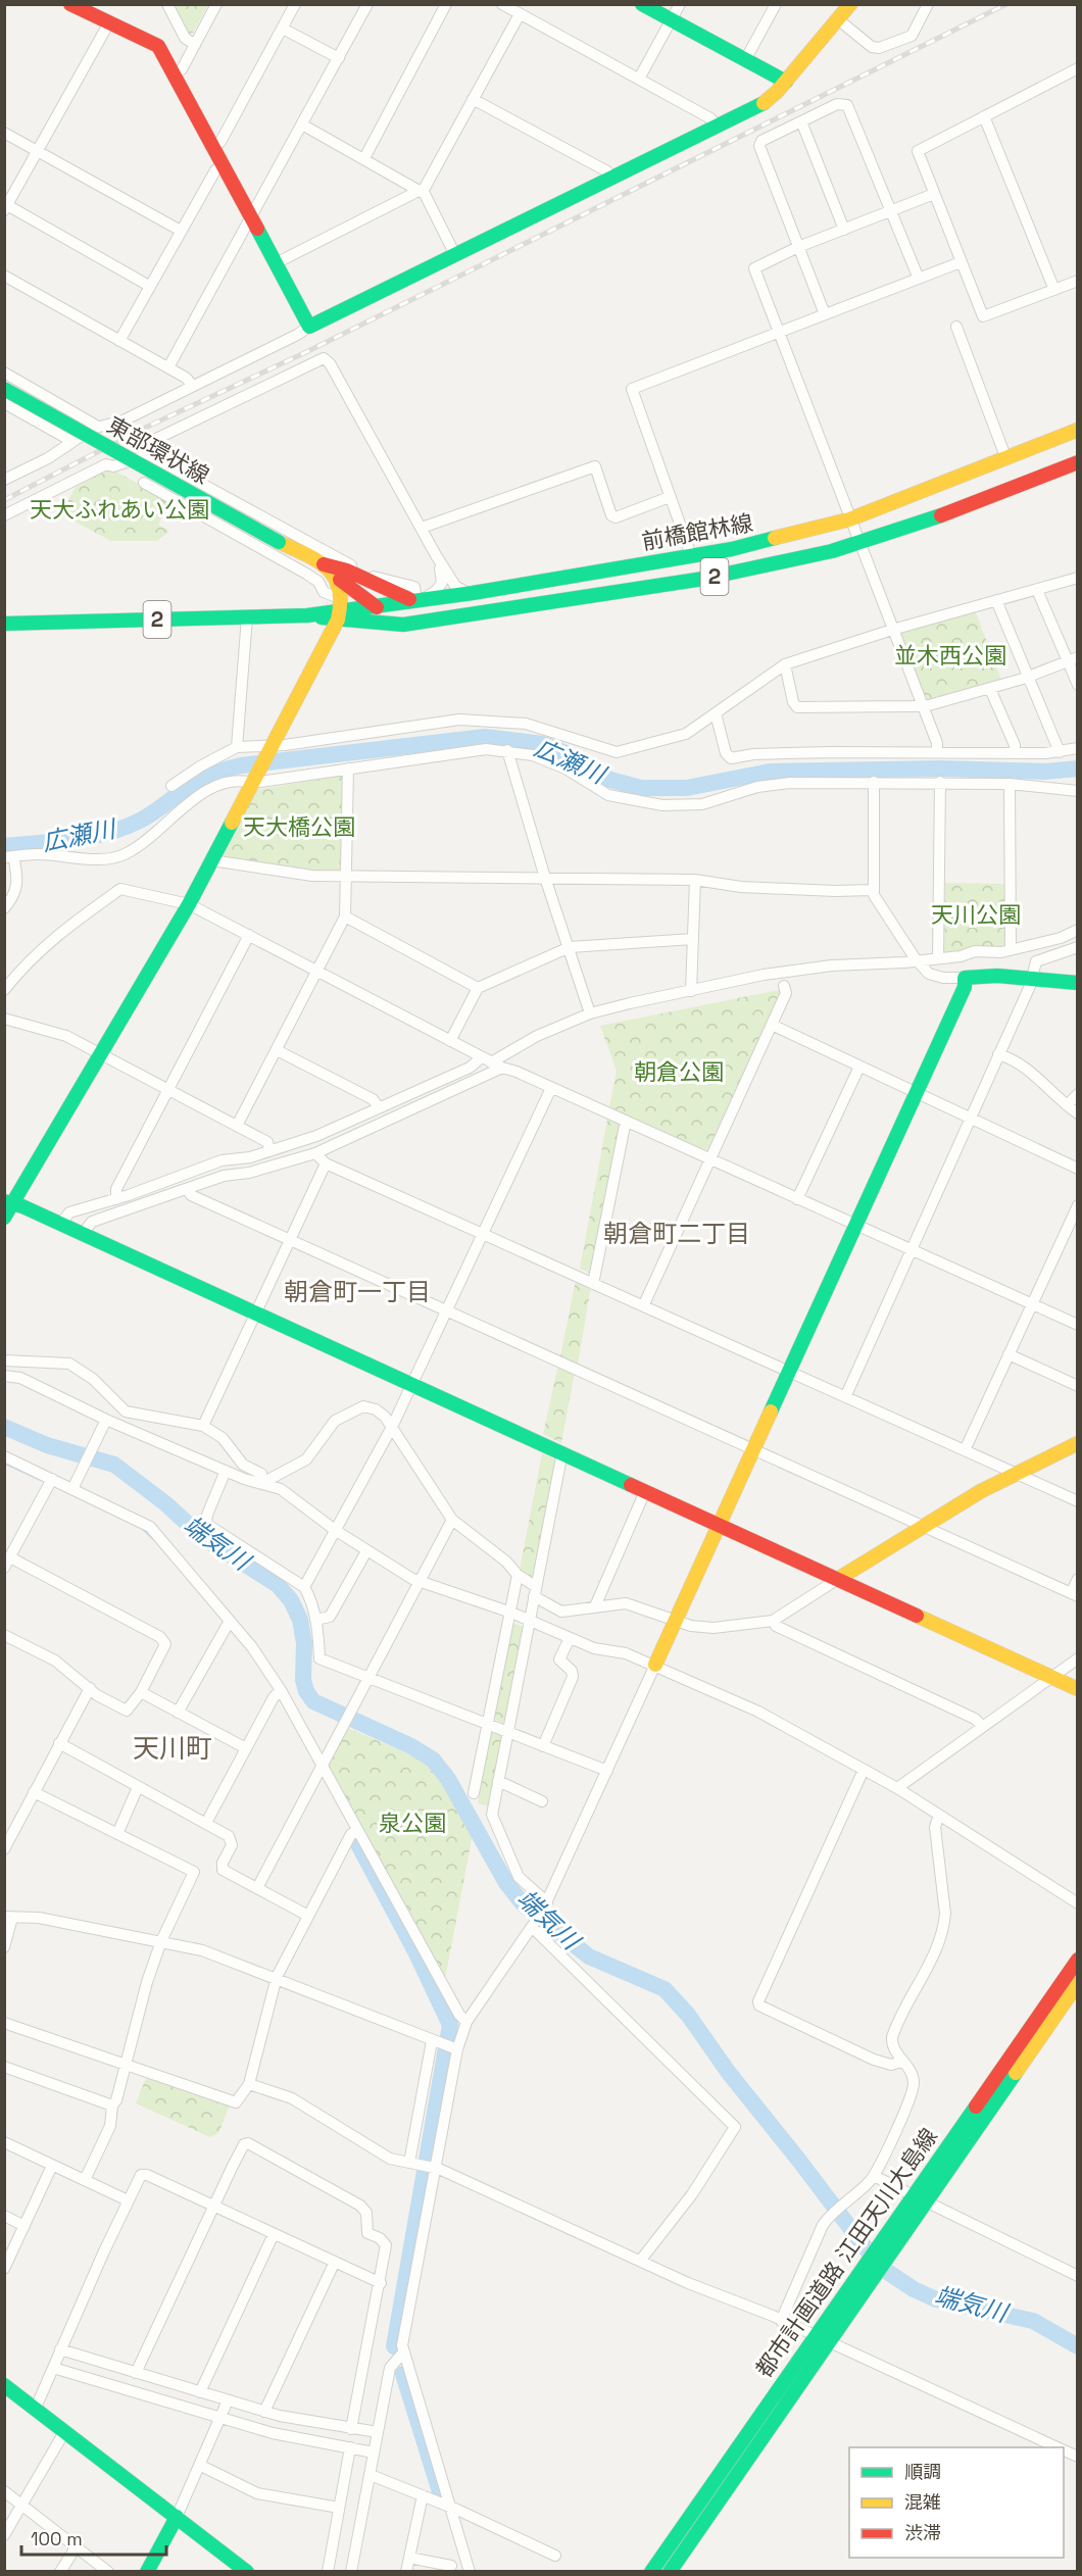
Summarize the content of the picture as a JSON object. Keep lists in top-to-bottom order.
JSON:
{
  "streets": {
    "street": [
      "東部環状線",
      "前橋館林線",
      "2",
      "都市計画道路 江田天川大島線"
    ]
  },
  "districts": ["朝倉町二丁目", "朝倉町一丁目", "天川町"],
  "water": ["広瀬川", "端気川"],
  "parks": [
    "天大ふれあい公園",
    "並木西公園",
    "天大橋公園",
    "天川公園",
    "朝倉公園",
    "泉公園"
  ],
  "legend": ["順調", "混雑", "渋滞"],
  "scale_bar": "100 m"
}
